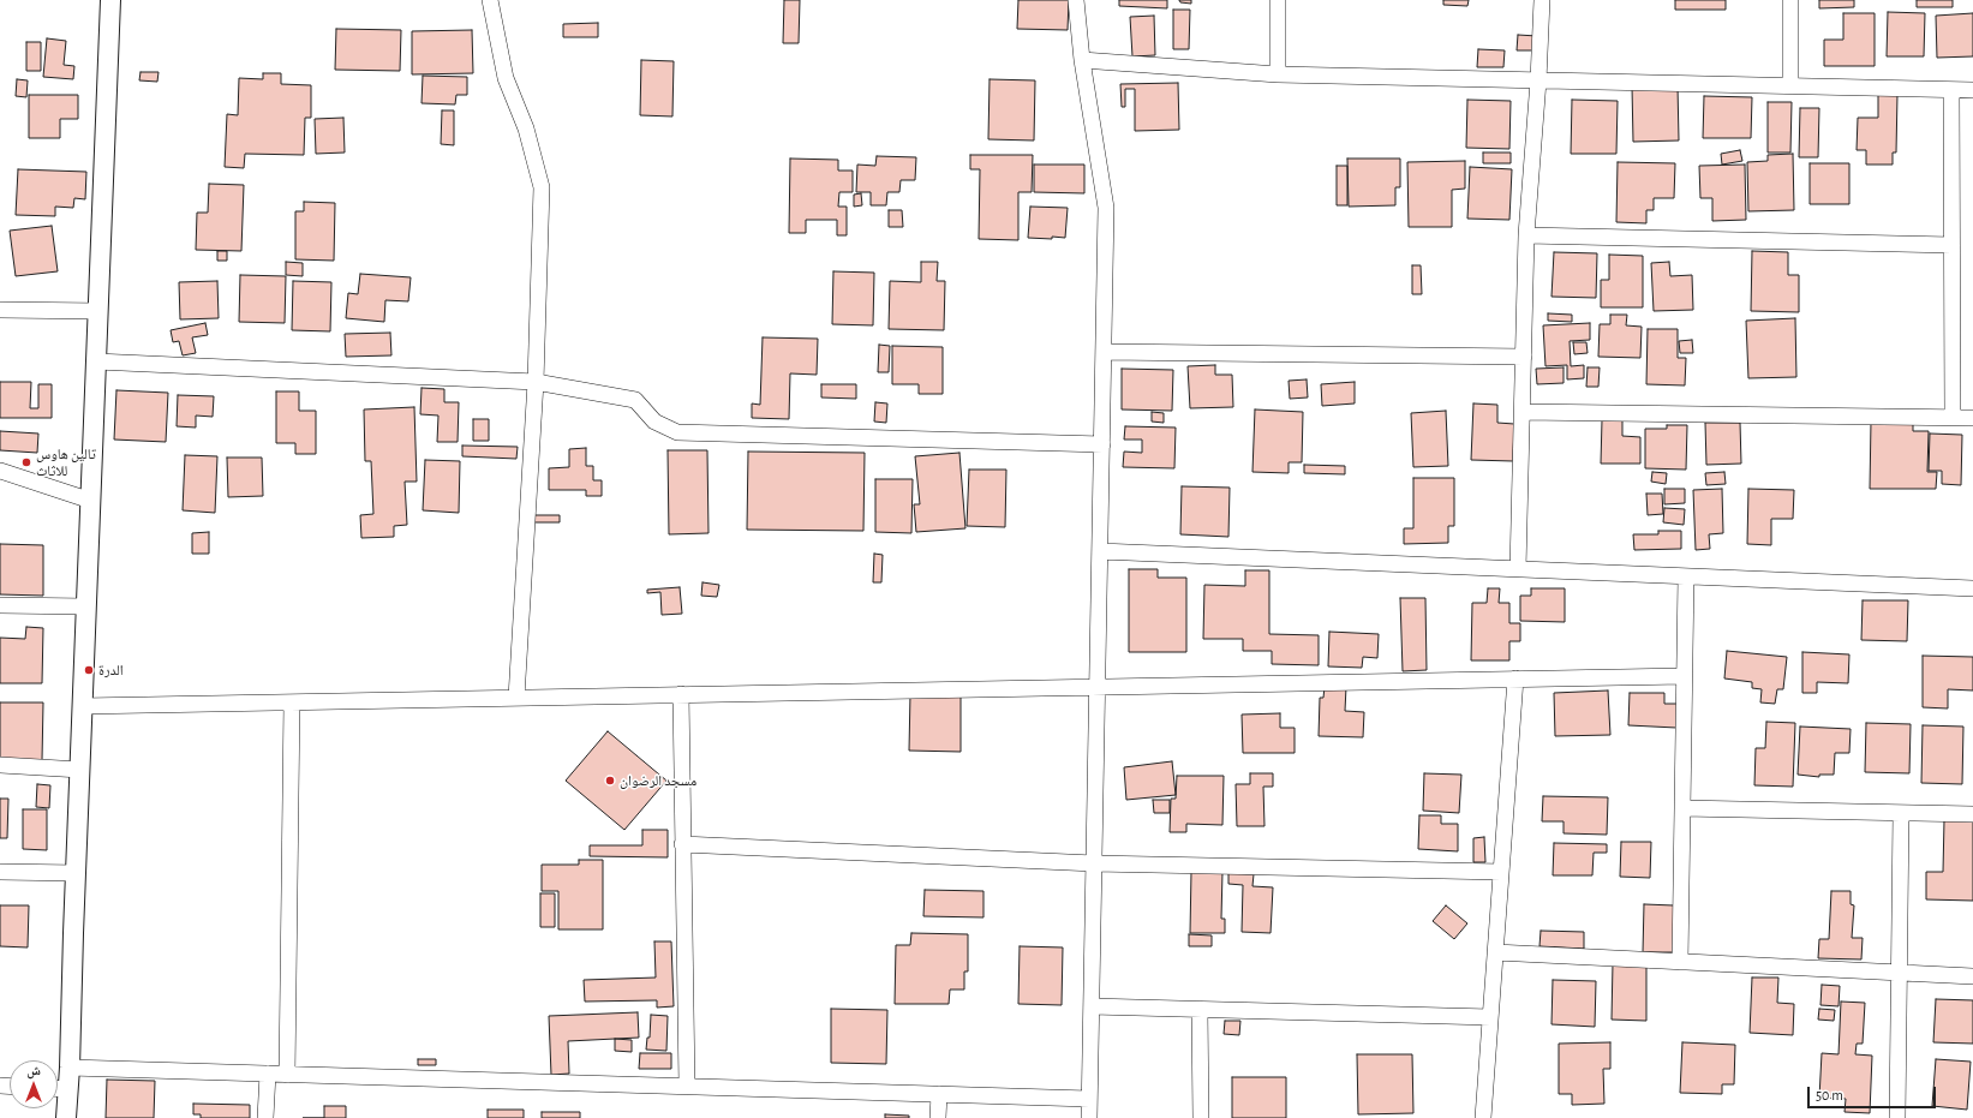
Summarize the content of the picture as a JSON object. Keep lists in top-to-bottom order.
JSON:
{
  "places": ["تالين هاوس للاثاث", "الدرة", "مسجد الرضوان"],
  "scale_bar": "50 m",
  "north": "top"
}
